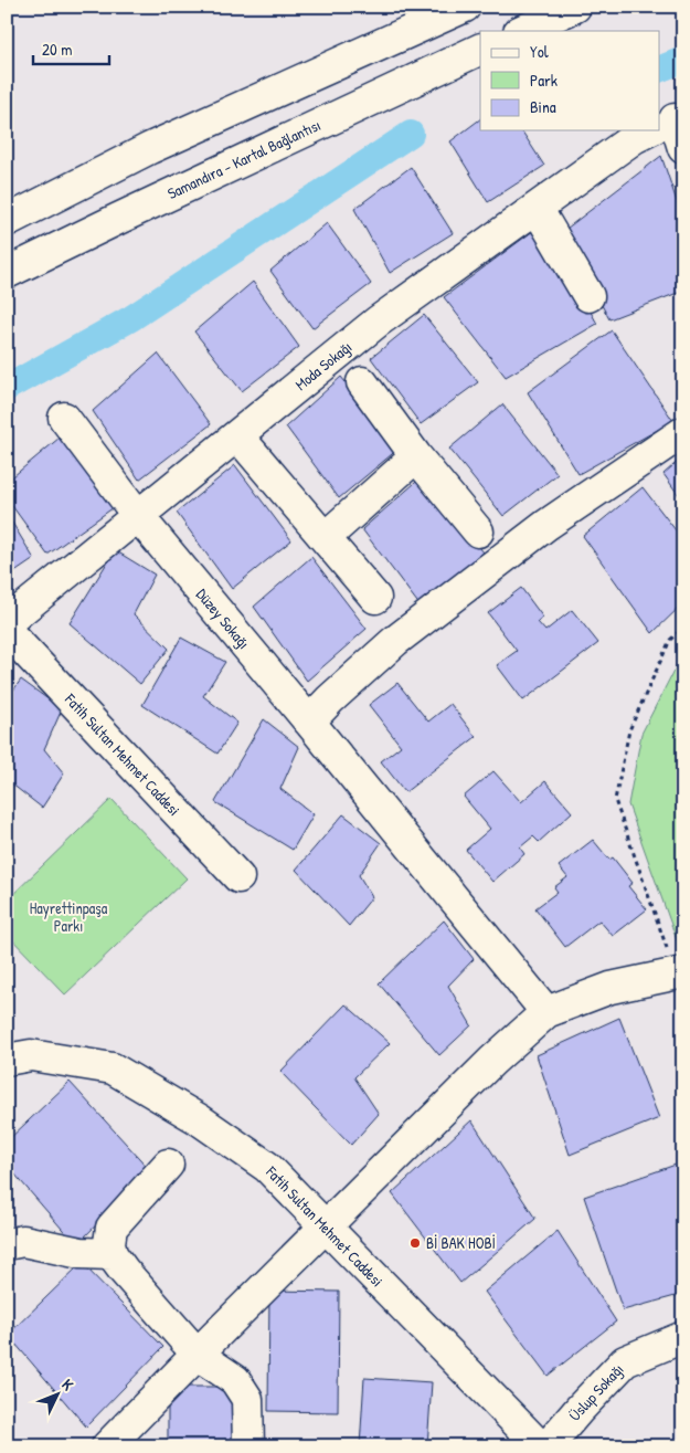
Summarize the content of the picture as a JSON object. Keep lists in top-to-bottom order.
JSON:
{
  "streets": {
    "main road": [
      "Samandıra - Kartal Bağlantısı",
      "Moda Sokağı",
      "Düzey Sokağı",
      "Fatih Sultan Mehmet Caddesi",
      "Üslup Sokağı"
    ]
  },
  "crossings": [
    ["Moda Sokağı", "Düzey Sokağı"]
  ],
  "parks": ["Hayrettinpaşa Parkı"],
  "places": ["Bİ BAK HOBİ"],
  "legend": ["Yol", "Park", "Bina"],
  "scale_bar": "20 m",
  "north": "top right"
}
